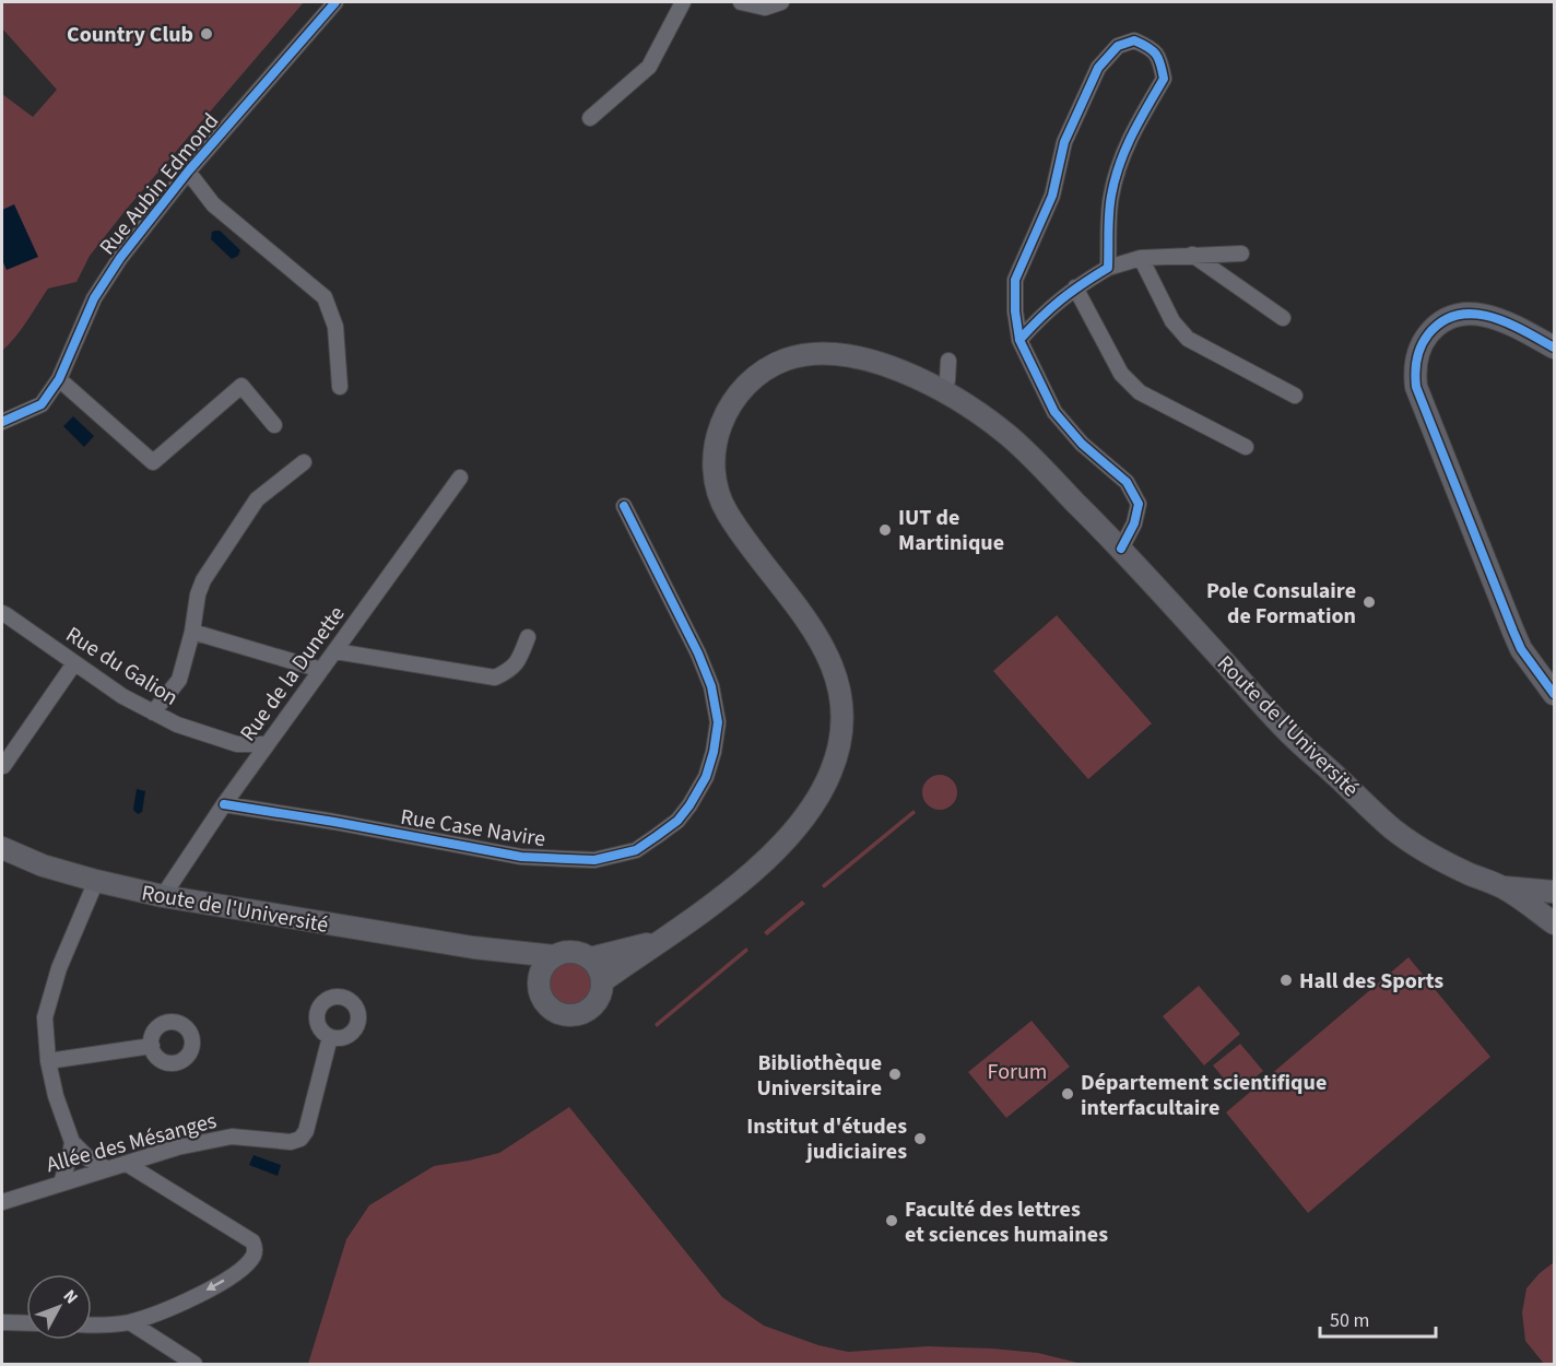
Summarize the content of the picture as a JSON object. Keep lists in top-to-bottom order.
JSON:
{
  "streets": {
    "main road": ["Route de l'Université"],
    "street": [
      "Rue Aubin Edmond",
      "Rue du Galion",
      "Rue de la Dunette",
      "Rue Case Navire",
      "Allée des Mésanges"
    ]
  },
  "crossings": [
    ["Rue du Galion", "Rue de la Dunette"],
    ["Rue de la Dunette", "Route de l'Université"],
    ["Rue de la Dunette", "Rue Case Navire"]
  ],
  "parks": ["Forum"],
  "places": [
    "Country Club",
    "IUT de Martinique",
    "Pole Consulaire de Formation",
    "Hall des Sports",
    "Bibliothèque Universitaire",
    "Département scientifique interfacultaire",
    "Institut d'études judiciaires",
    "Faculté des lettres et sciences humaines"
  ],
  "scale_bar": "50 m",
  "north": "top right"
}
